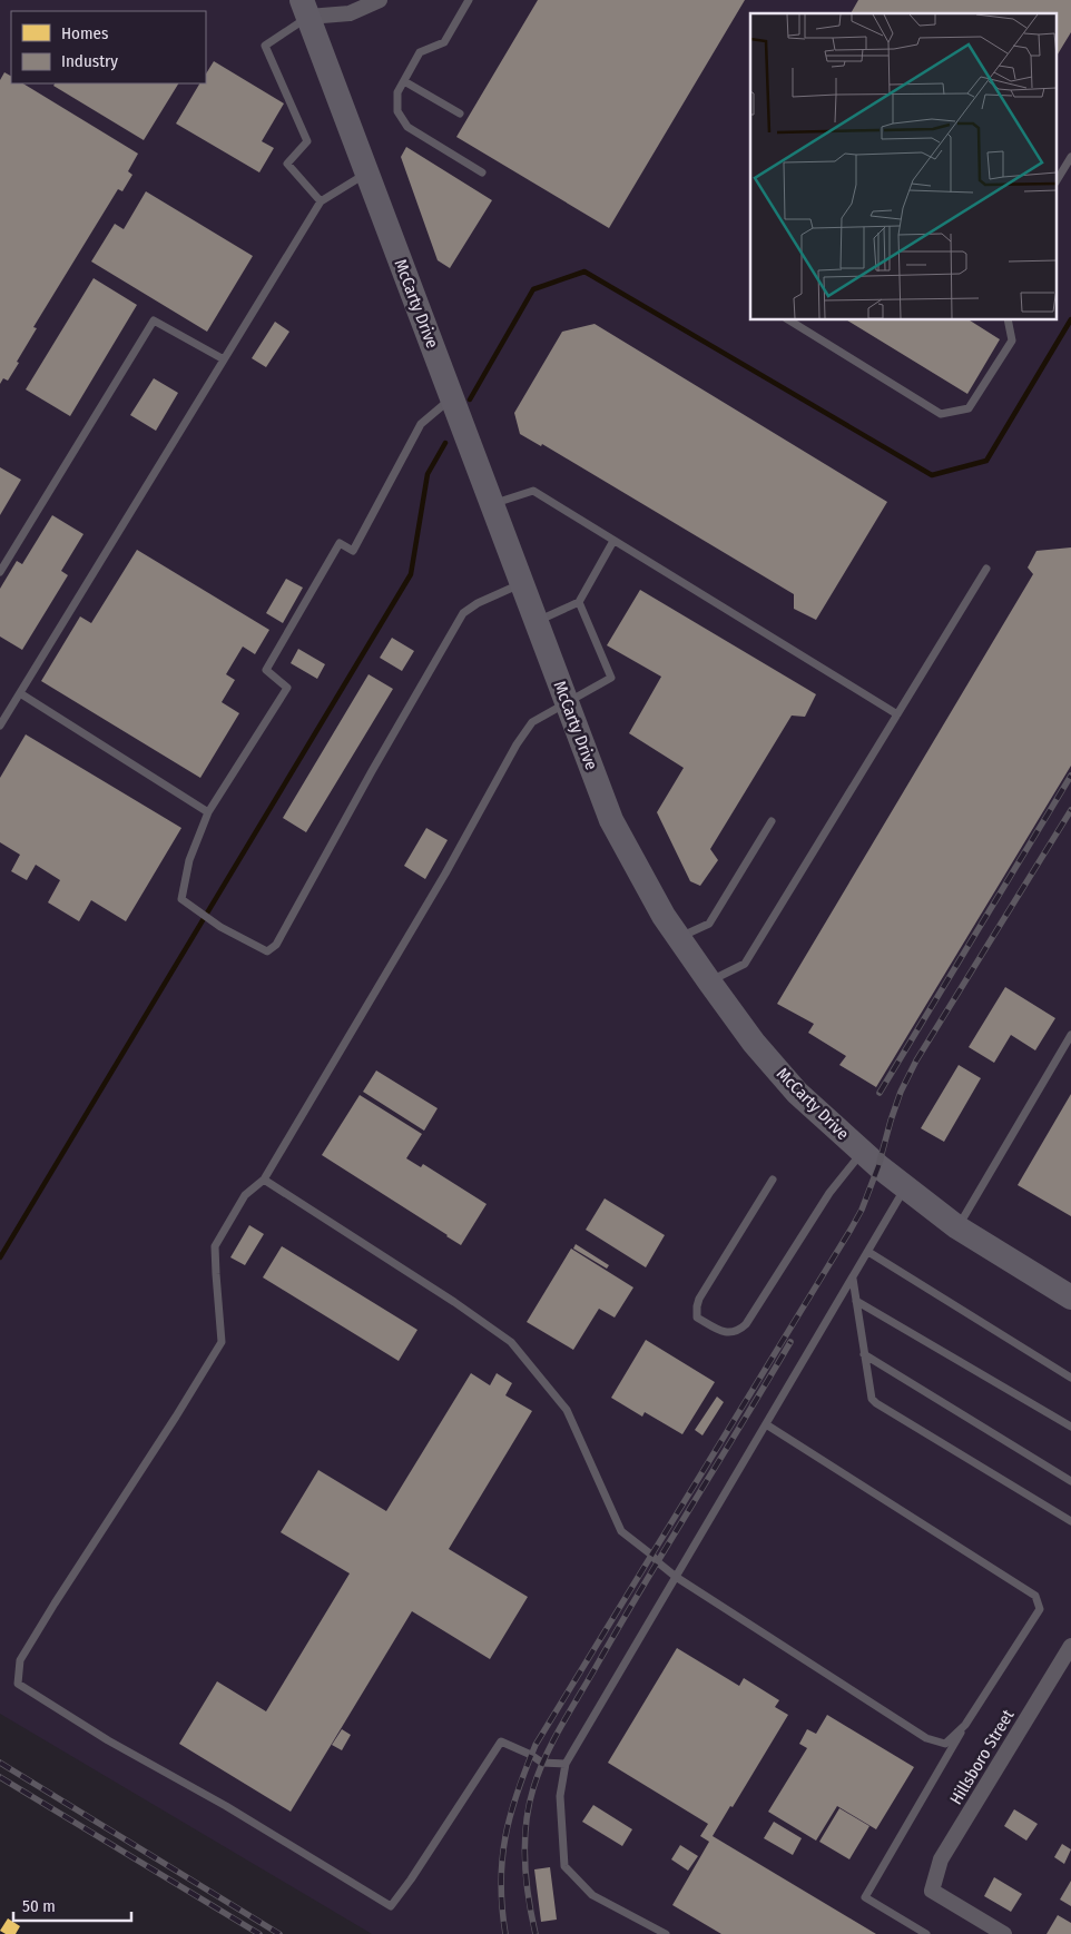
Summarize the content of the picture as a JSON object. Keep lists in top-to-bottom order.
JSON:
{
  "streets": {
    "main road": ["McCarty Drive"],
    "street": ["Hillsboro Street"]
  },
  "legend": ["Homes", "Industry"],
  "scale_bar": "50 m"
}
